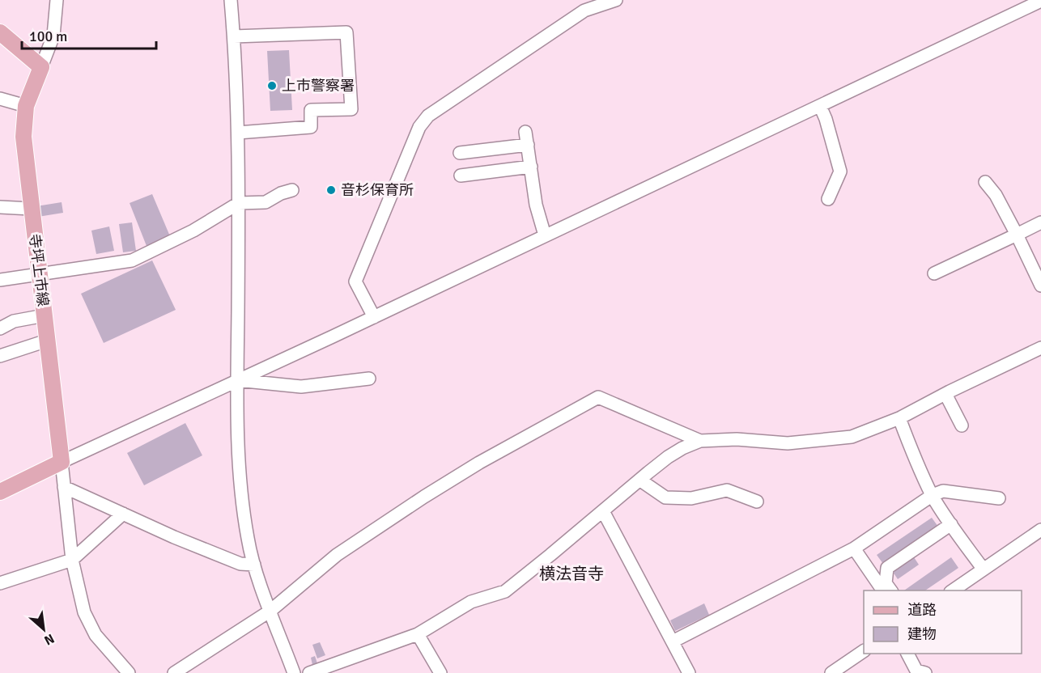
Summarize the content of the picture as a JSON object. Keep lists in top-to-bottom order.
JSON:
{
  "streets": {
    "main road": ["寺坪上市線"]
  },
  "districts": ["横法音寺"],
  "places": ["上市警察署", "音杉保育所"],
  "legend": ["道路", "建物"],
  "scale_bar": "100 m",
  "north": "bottom right"
}
